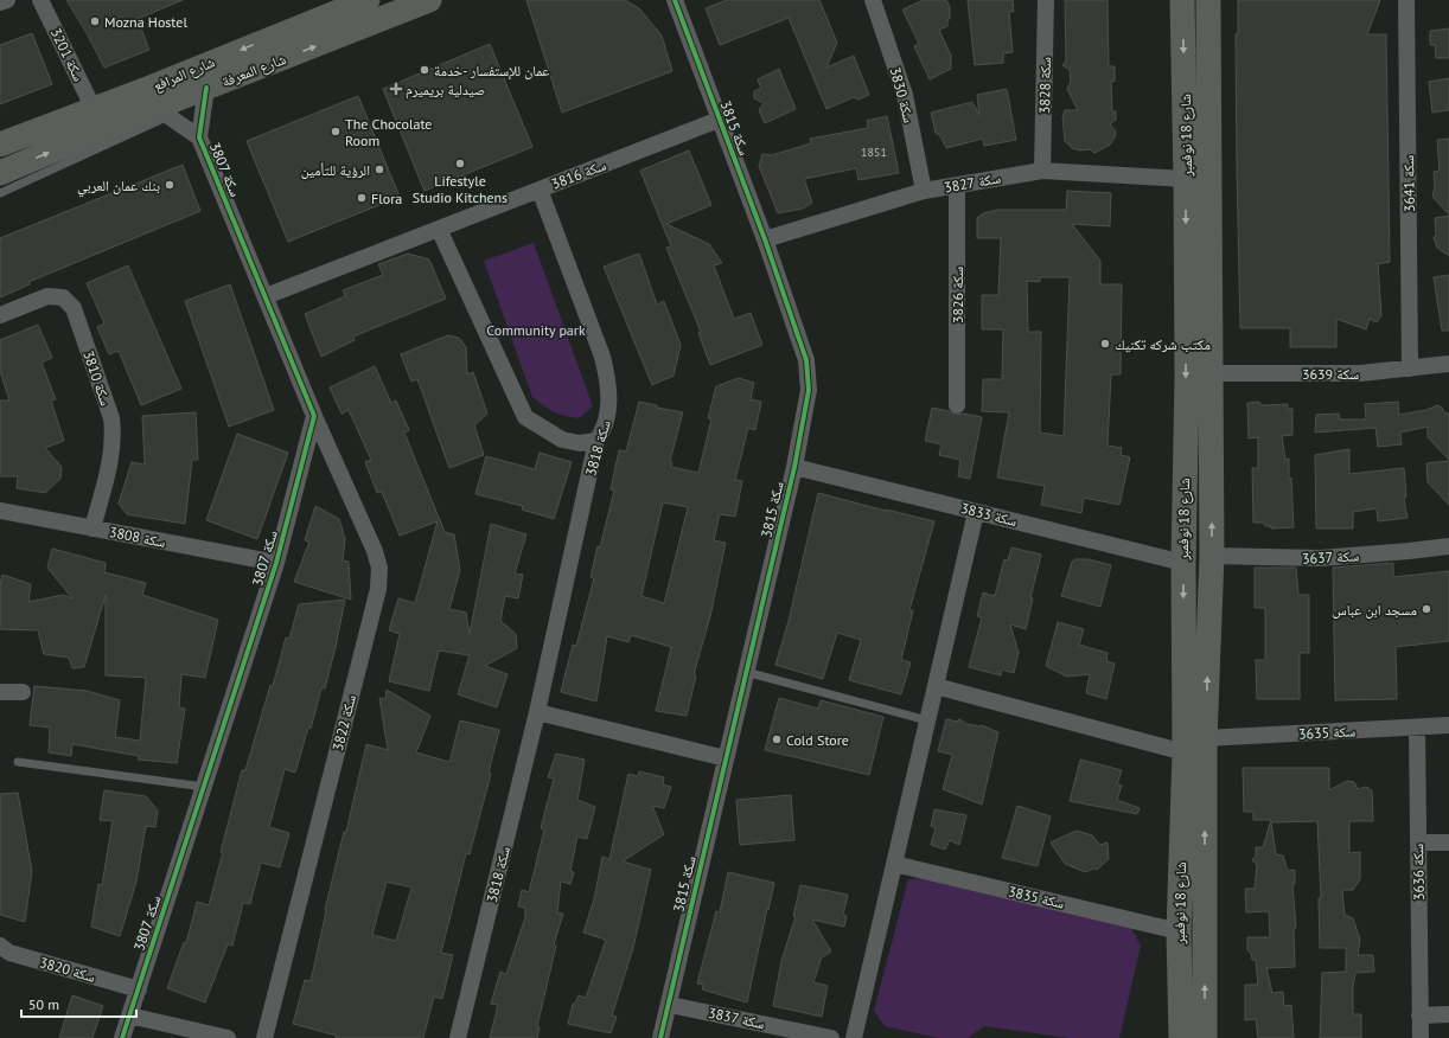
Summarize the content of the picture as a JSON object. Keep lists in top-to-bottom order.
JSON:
{
  "streets": {
    "main road": ["شارع المعرفة", "شارع المرافع", "شارع 18 نوفمبر"],
    "street": [
      "سكة 3201",
      "سكة 3828",
      "سكة 3830",
      "سكة 3815",
      "سكة 3807",
      "سكة 3816",
      "سكة 3827",
      "سكة 3641",
      "سكة 3826",
      "سكة 3639",
      "سكة 3810",
      "سكة 3818",
      "سكة 3833",
      "سكة 3808",
      "سكة 3637",
      "سكة 3822",
      "سكة 3635",
      "سكة 3636",
      "سكة 3835",
      "سكة 3820",
      "سكة 3837"
    ]
  },
  "crossings": [
    ["سكة 3201", "شارع المرافع"],
    ["شارع المعرفة", "سكة 3807"],
    ["سكة 3828", "سكة 3827"],
    ["سكة 3830", "سكة 3827"],
    ["سكة 3815", "سكة 3816"],
    ["سكة 3815", "سكة 3827"],
    ["سكة 3815", "سكة 3833"],
    ["سكة 3815", "سكة 3837"],
    ["شارع 18 نوفمبر", "سكة 3827"],
    ["شارع 18 نوفمبر", "سكة 3639"],
    ["شارع 18 نوفمبر", "سكة 3833"],
    ["شارع 18 نوفمبر", "سكة 3637"],
    ["شارع 18 نوفمبر", "سكة 3635"],
    ["شارع 18 نوفمبر", "سكة 3835"],
    ["سكة 3807", "سكة 3816"],
    ["سكة 3807", "سكة 3808"],
    ["سكة 3807", "سكة 3822"],
    ["سكة 3807", "سكة 3820"],
    ["سكة 3816", "سكة 3818"],
    ["سكة 3827", "سكة 3826"],
    ["سكة 3641", "سكة 3639"],
    ["سكة 3810", "سكة 3808"],
    ["سكة 3635", "سكة 3636"]
  ],
  "one_way": ["شارع المعرفة", "شارع المرافع"],
  "parks": ["Community park"],
  "places": {
    "other": [
      "Mozna Hostel",
      "عمان للإستفسار -خدمة",
      "The Chocolate Room",
      "Lifestyle Studio Kitchens",
      "الرؤية للتأمين",
      "بنك عمان العربي",
      "Flora",
      "مكتب شركه تكنيك",
      "مسجد ابن عباس",
      "Cold Store"
    ],
    "health": ["صيدلية بريميرم"]
  },
  "house_numbers": ["1851"],
  "scale_bar": "50 m"
}
